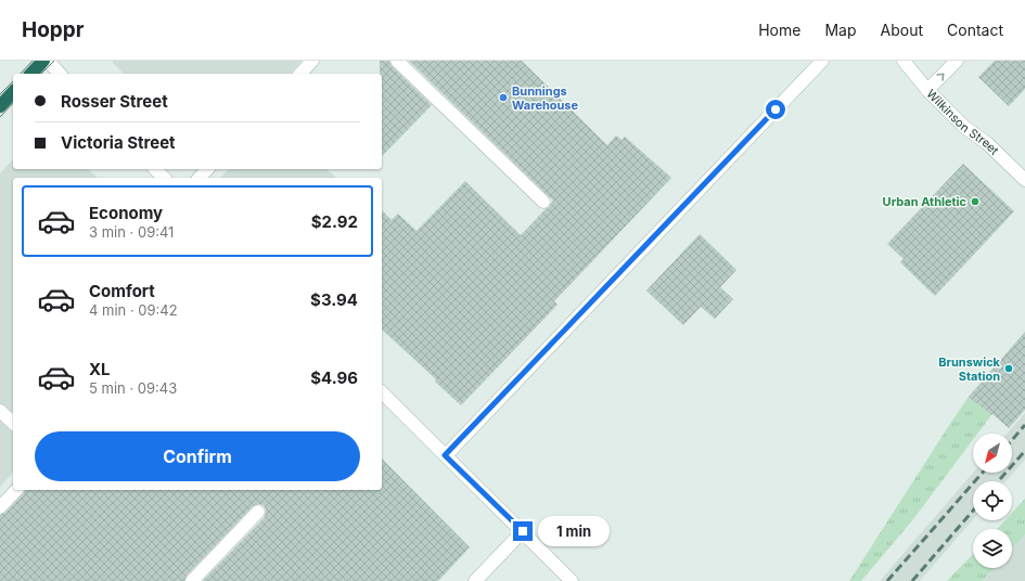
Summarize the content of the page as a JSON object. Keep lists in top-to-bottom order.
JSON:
{
  "streets": {
    "street": ["Wilkinson Street"]
  },
  "places": ["Bunnings Warehouse", "Urban Athletic", "Brunswick Station"],
  "north": "bottom left",
  "page": {
    "header": "Hoppr",
    "nav": [
      "Home",
      "Map",
      "About",
      "Contact"
    ],
    "banner": ["Rosser Street", "Victoria Street"],
    "list": [
      {
        "name": "Economy",
        "note": "3 min · 09:41",
        "value": "$2.92"
      },
      {
        "name": "Comfort",
        "note": "4 min · 09:42",
        "value": "$3.94"
      },
      {
        "name": "XL",
        "note": "5 min · 09:43",
        "value": "$4.96"
      }
    ],
    "buttons": "Confirm",
    "bubble": "1 min"
  }
}
